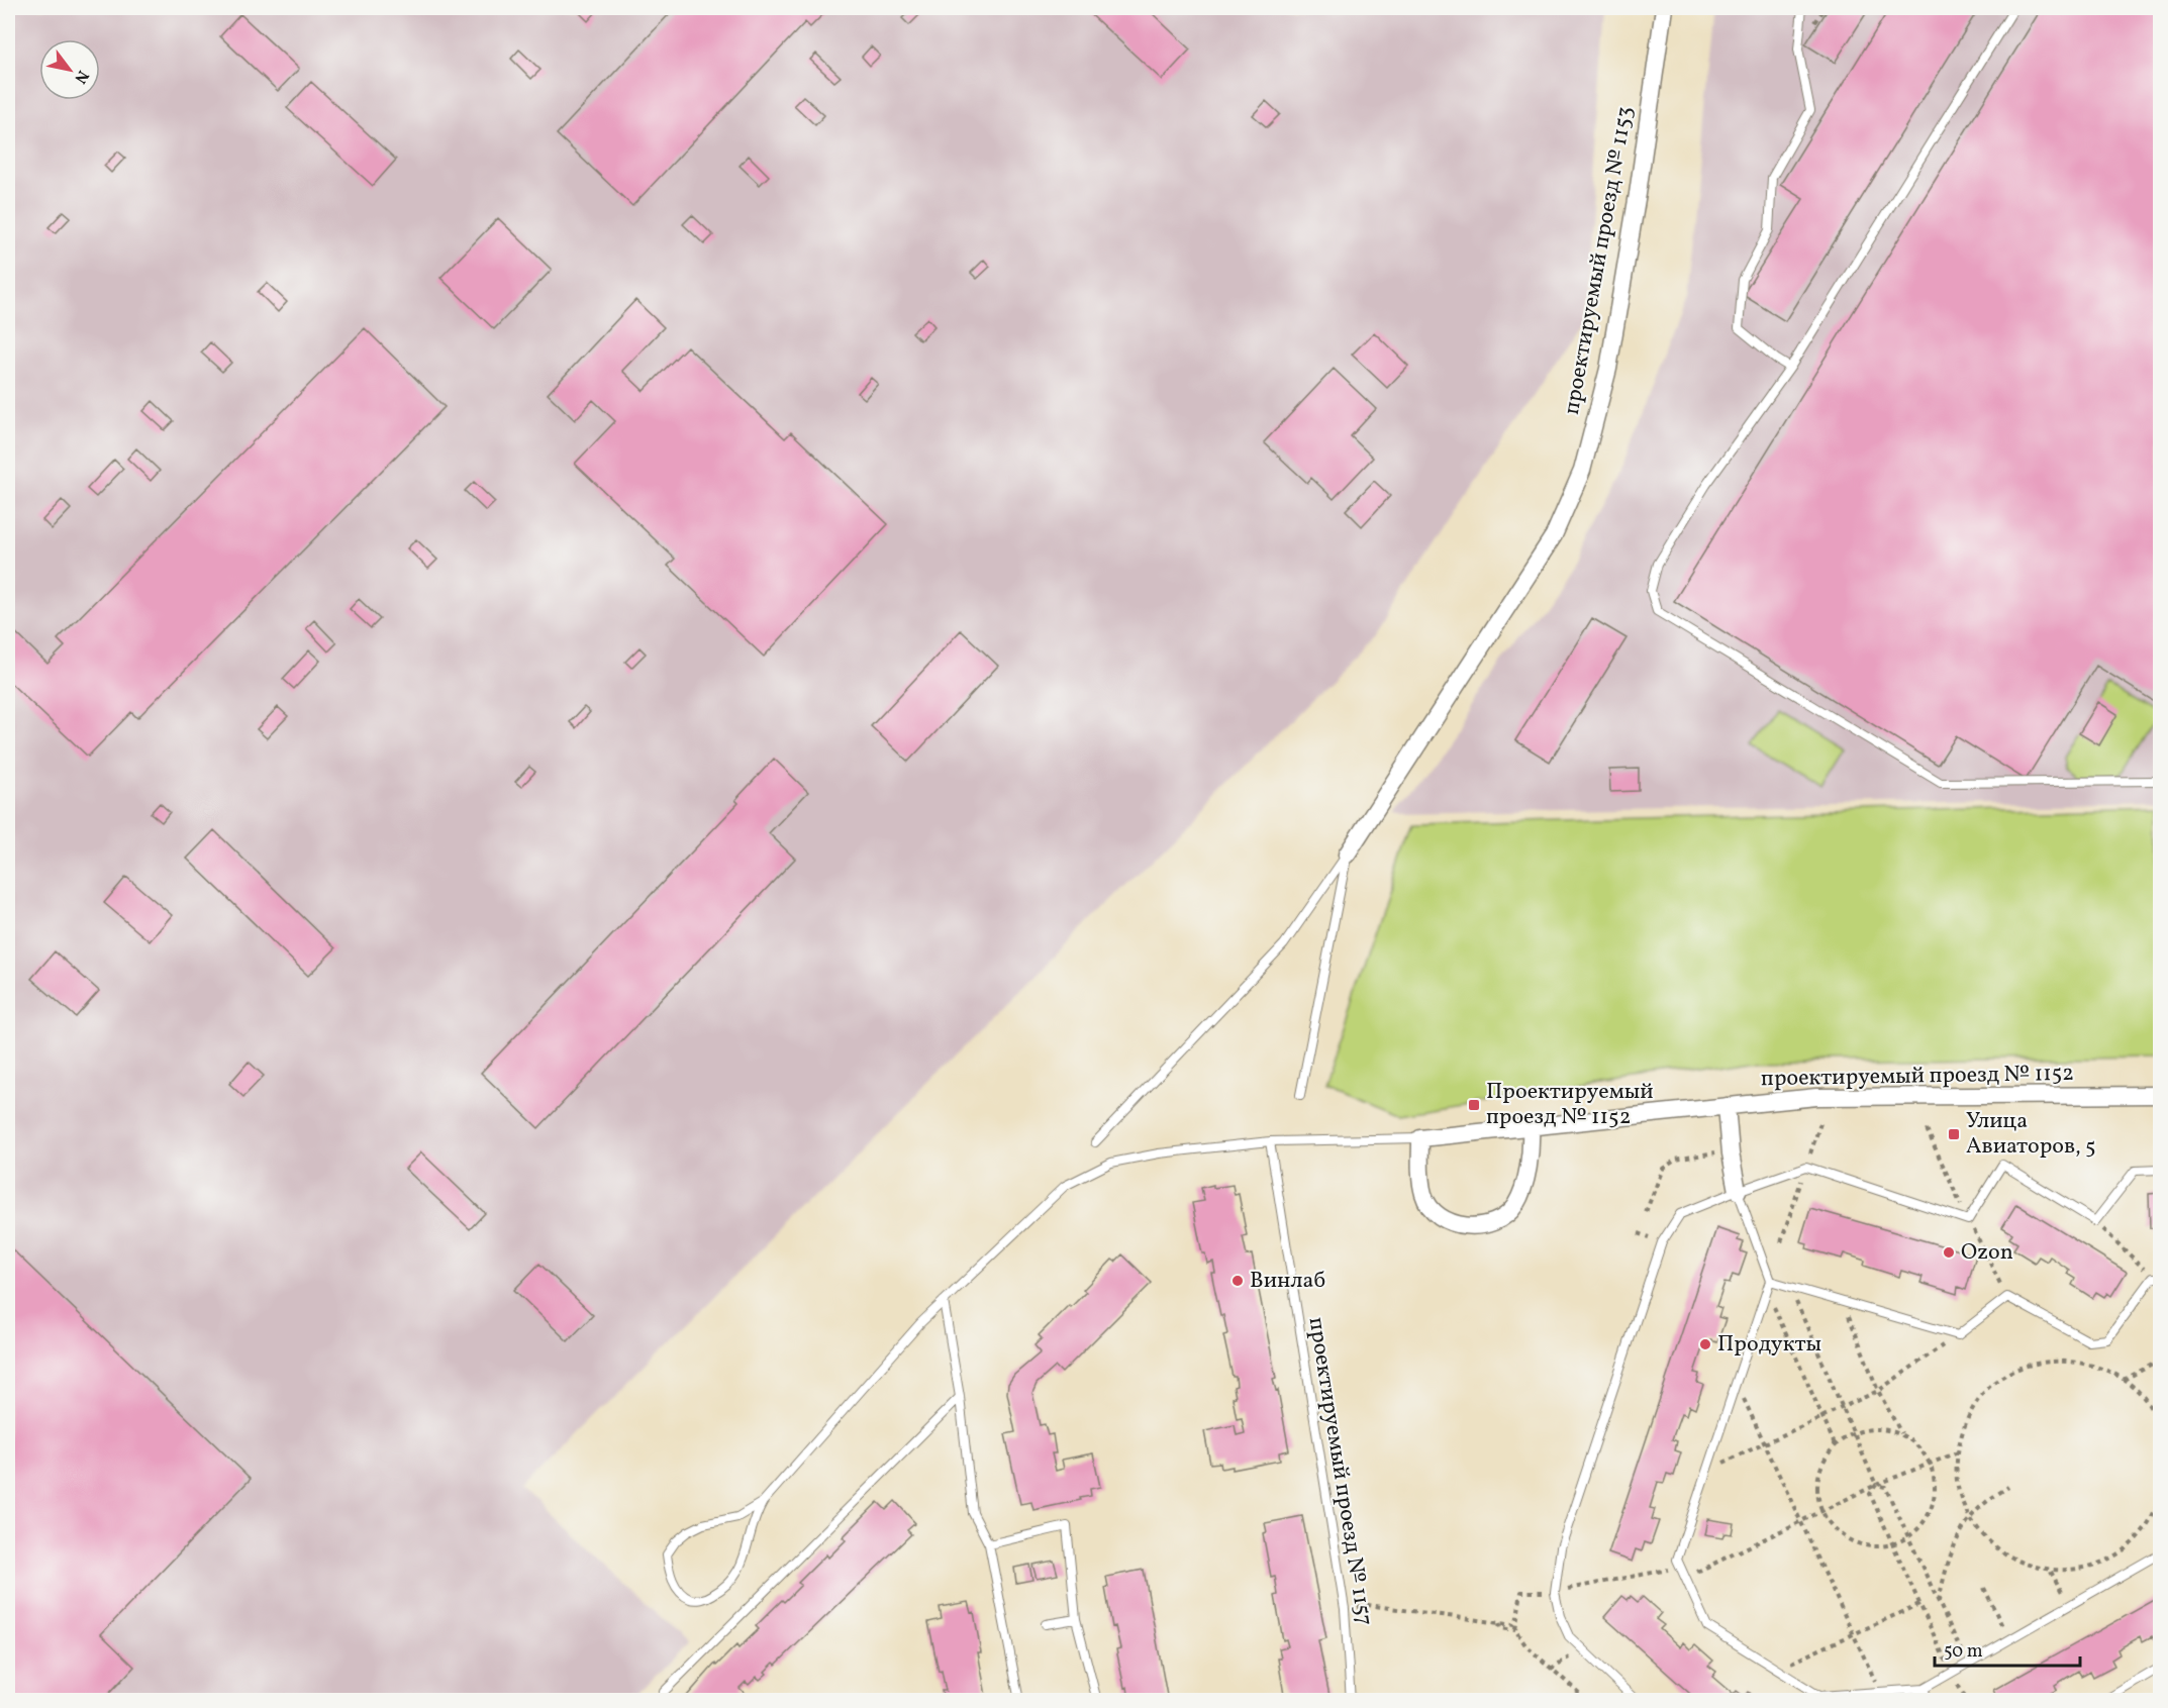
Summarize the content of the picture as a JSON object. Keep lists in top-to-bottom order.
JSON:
{
  "streets": {
    "street": ["проектируемый проезд № 1153", "проектируемый проезд № 1152"],
    "lane": ["проектируемый проезд № 1157"]
  },
  "crossings": [
    ["проектируемый проезд № 1152", "проектируемый проезд № 1157"]
  ],
  "places": {
    "transit": ["Проектируемый проезд № 1152", "Улица Авиаторов, 5"],
    "other": ["Ozon", "Винлаб", "Продукты"]
  },
  "scale_bar": "50 m",
  "north": "bottom right"
}
